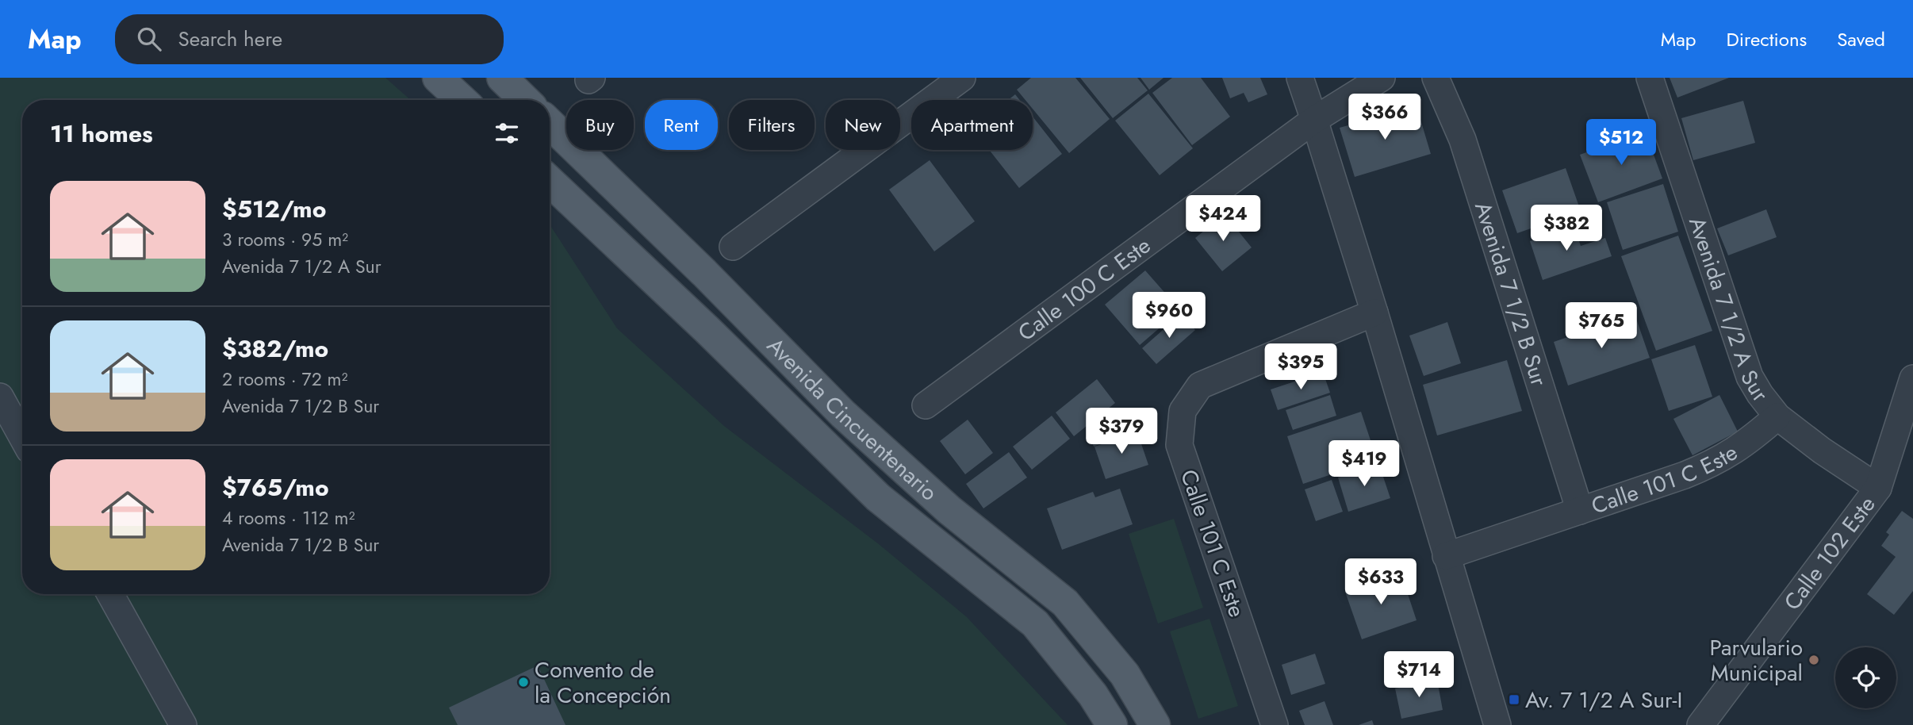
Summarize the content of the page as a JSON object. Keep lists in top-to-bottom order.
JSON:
{
  "streets": {
    "main road": ["Avenida Cincuentenario"],
    "street": [
      "Calle 100 C Este",
      "Avenida 7 1/2 B Sur",
      "Avenida 7 1/2 A Sur",
      "Calle 101 C Este",
      "Calle 102 Este"
    ]
  },
  "crossings": [
    ["Avenida 7 1/2 B Sur", "Calle 101 C Este"],
    ["Avenida 7 1/2 A Sur", "Calle 101 C Este"],
    ["Avenida 7 1/2 A Sur", "Calle 102 Este"]
  ],
  "places": {
    "other": ["Parvulario Municipal", "Convento de la Concepción"],
    "transit": ["Av. 7 1/2 A Sur-I"]
  },
  "page": {
    "header": "Map",
    "search": "Search here",
    "nav": ["Map", "Directions", "Saved"],
    "price": [
      "$366",
      "$512",
      "$424",
      "$382",
      "$960",
      "$765",
      "$395",
      "$379",
      "$419",
      "$633",
      "$714"
    ],
    "chip": [
      "Buy",
      "Rent",
      "Filters",
      "New",
      "Apartment"
    ],
    "heading": "11 homes",
    "list": [
      {
        "name": "$512/mo",
        "note": "3 rooms · 95 m² · Avenida 7 1/2 A Sur"
      },
      {
        "name": "$382/mo",
        "note": "2 rooms · 72 m² · Avenida 7 1/2 B Sur"
      },
      {
        "name": "$765/mo",
        "note": "4 rooms · 112 m² · Avenida 7 1/2 B Sur"
      }
    ]
  }
}
